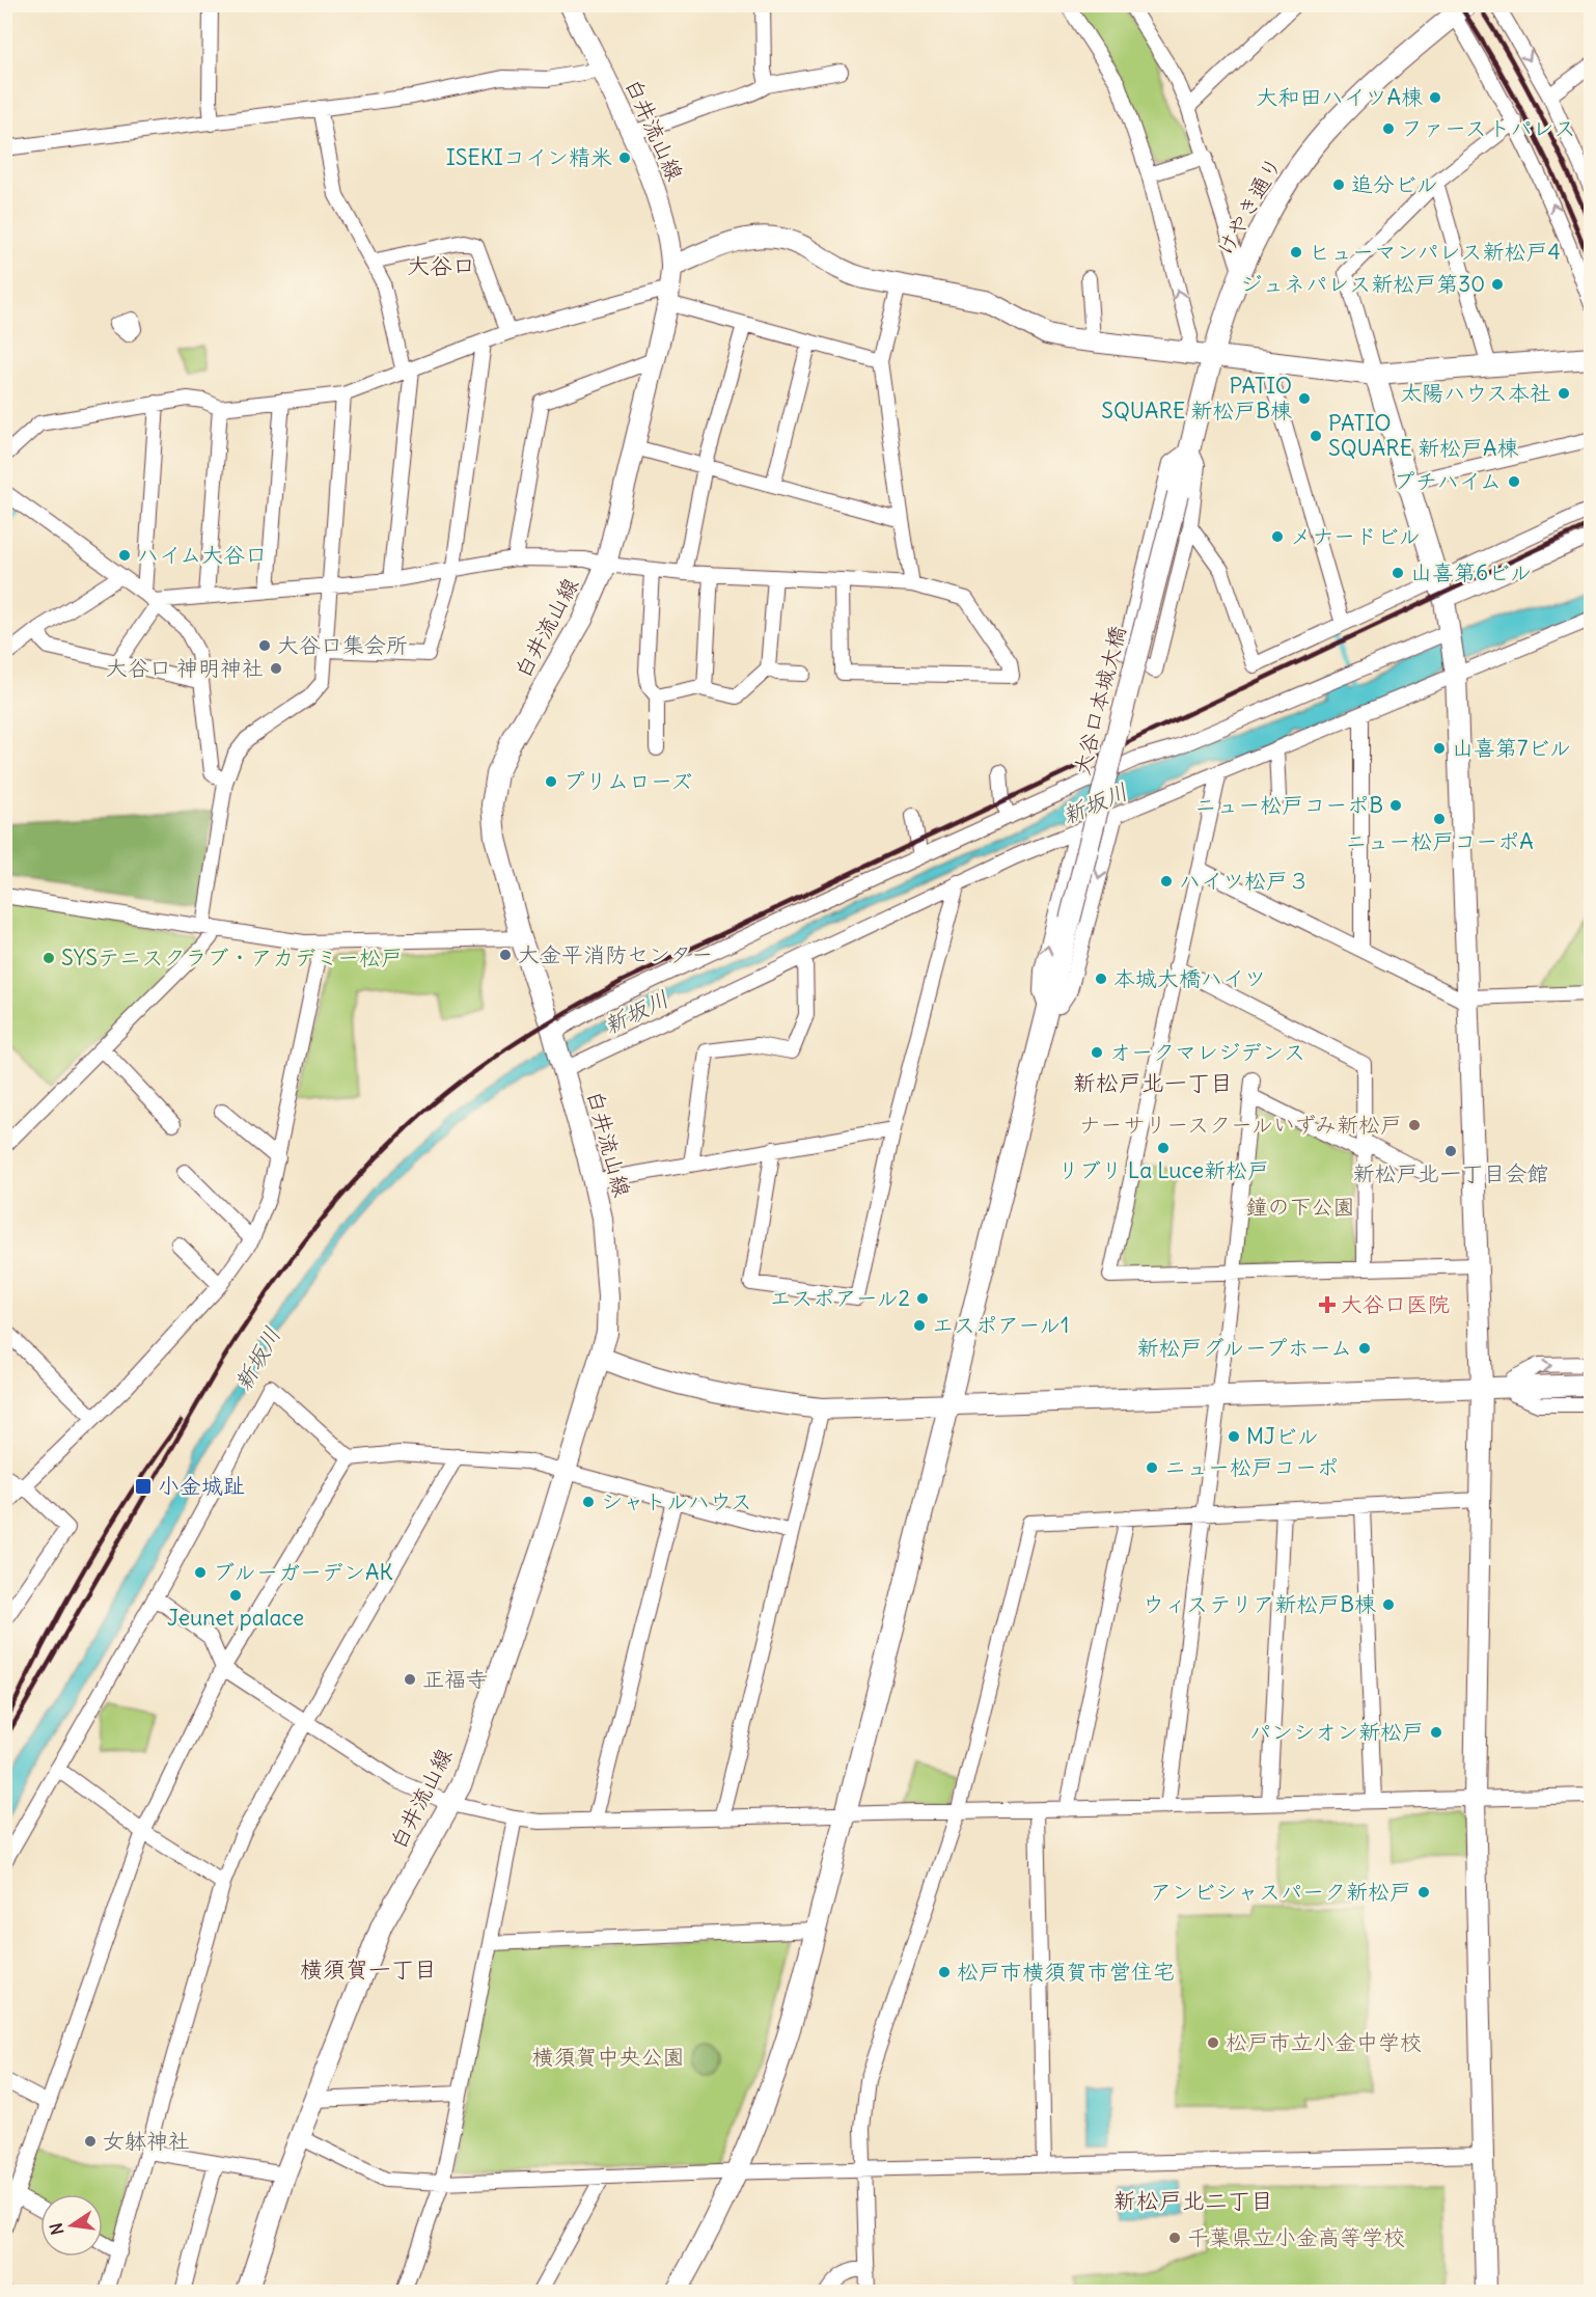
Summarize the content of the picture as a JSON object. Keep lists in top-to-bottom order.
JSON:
{
  "streets": {
    "street": ["白井流山線", "けやき通り", "大谷口本城大橋"]
  },
  "crossings": [
    ["けやき通り", "大谷口本城大橋"]
  ],
  "districts": [
    "大谷口",
    "新松戸北一丁目",
    "横須賀一丁目",
    "新松戸北二丁目"
  ],
  "water": ["新坂川"],
  "parks": ["鐘の下公園", "横須賀中央公園"],
  "places": {
    "other": [
      "大和田ハイツA棟",
      "ファーストパレス",
      "ISEKIコイン精米",
      "追分ビル",
      "ヒューマンパレス新松戸4",
      "ジュネパレス新松戸第30",
      "太陽ハウス本社",
      "PATIO SQUARE 新松戸B棟",
      "PATIO SQUARE 新松戸A棟",
      "プチハイム",
      "メナードビル",
      "ハイム大谷口",
      "山喜第6ビル",
      "大谷口集会所",
      "大谷口 神明神社",
      "山喜第7ビル",
      "プリムローズ",
      "ニュー松戸コーポB",
      "ニュー松戸コーポA",
      "ハイツ松戸３",
      "大金平消防センター",
      "SYSテニスクラブ・アカデミー松戸",
      "本城大橋ハイツ",
      "オークマレジデンス",
      "ナーサリースクールいずみ新松戸",
      "リブリ La Luce新松戸",
      "新松戸北一丁目会館",
      "エスポアール2",
      "エスポアール1",
      "新松戸グループホーム",
      "MJビル",
      "ニュー松戸コーポ",
      "シャトルハウス",
      "ブルーガーデンAK",
      "Jeunet palace",
      "ウィステリア新松戸B棟",
      "正福寺",
      "パンシオン新松戸",
      "アンビシャスパーク新松戸",
      "松戸市横須賀市営住宅",
      "松戸市立小金中学校",
      "女躰神社",
      "千葉県立小金高等学校"
    ],
    "health": ["大谷口医院"],
    "transit": ["小金城趾"]
  },
  "north": "left"
}
